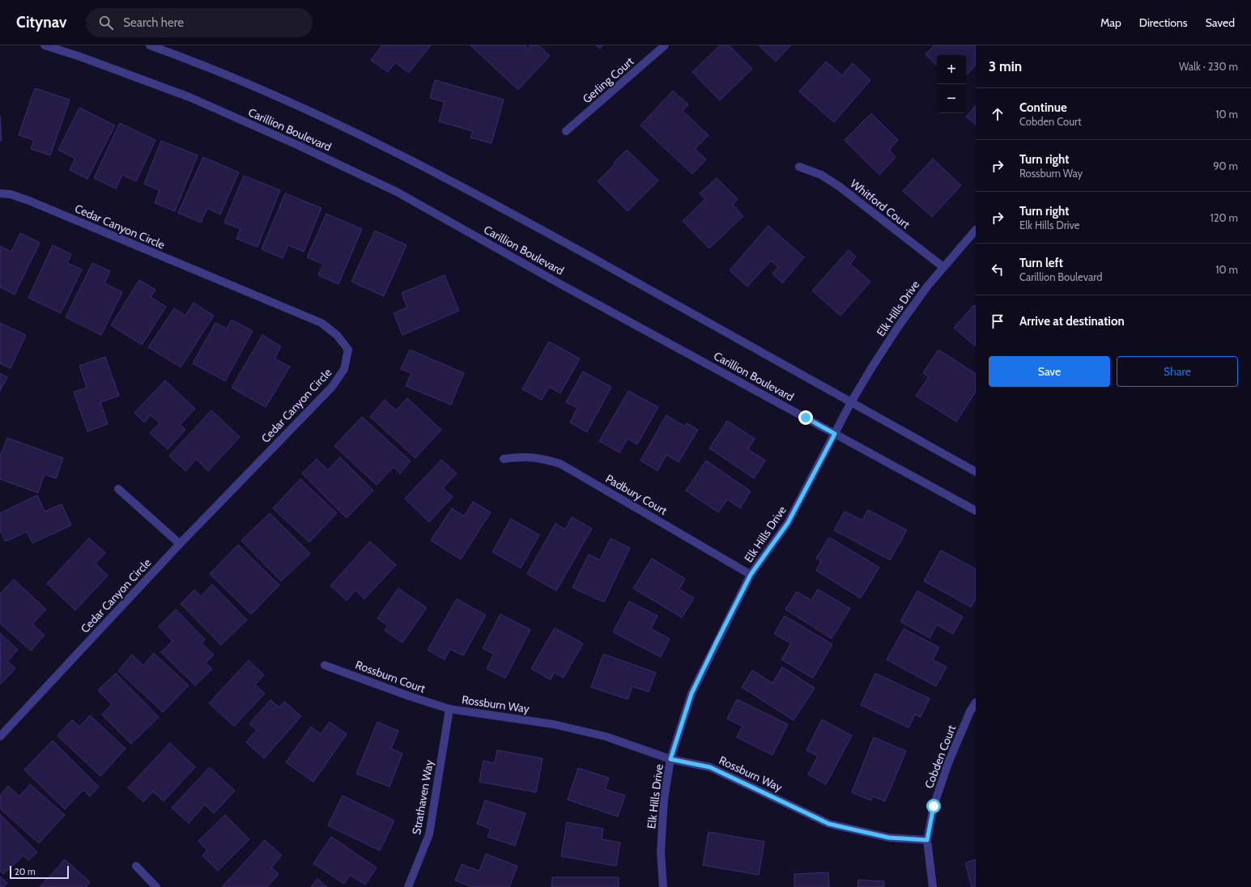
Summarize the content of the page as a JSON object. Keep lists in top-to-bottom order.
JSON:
{
  "streets": {
    "street": [
      "Gerling Court",
      "Carillion Boulevard",
      "Whitford Court",
      "Cedar Canyon Circle",
      "Elk Hills Drive",
      "Padbury Court",
      "Rossburn Court",
      "Rossburn Way",
      "Cobden Court",
      "Strathaven Way"
    ]
  },
  "crossings": [
    ["Carillion Boulevard", "Elk Hills Drive"],
    ["Whitford Court", "Elk Hills Drive"],
    ["Elk Hills Drive", "Padbury Court"],
    ["Elk Hills Drive", "Rossburn Way"],
    ["Rossburn Court", "Rossburn Way"],
    ["Rossburn Court", "Strathaven Way"],
    ["Rossburn Way", "Cobden Court"],
    ["Rossburn Way", "Strathaven Way"]
  ],
  "scale_bar": "20 m",
  "page": {
    "header": "Citynav",
    "search": "Search here",
    "nav": ["Map", "Directions", "Saved"],
    "heading": ["3 min", "Walk · 230 m"],
    "map_buttons": ["+", "−"],
    "list": [
      ["Continue", "Cobden Court", "10 m"],
      ["Turn right", "Rossburn Way", "90 m"],
      ["Turn right", "Elk Hills Drive", "120 m"],
      ["Turn left", "Carillion Boulevard", "10 m"],
      "Arrive at destination"
    ],
    "buttons": ["Save", "Share"],
    "scale": "20 m"
  }
}
